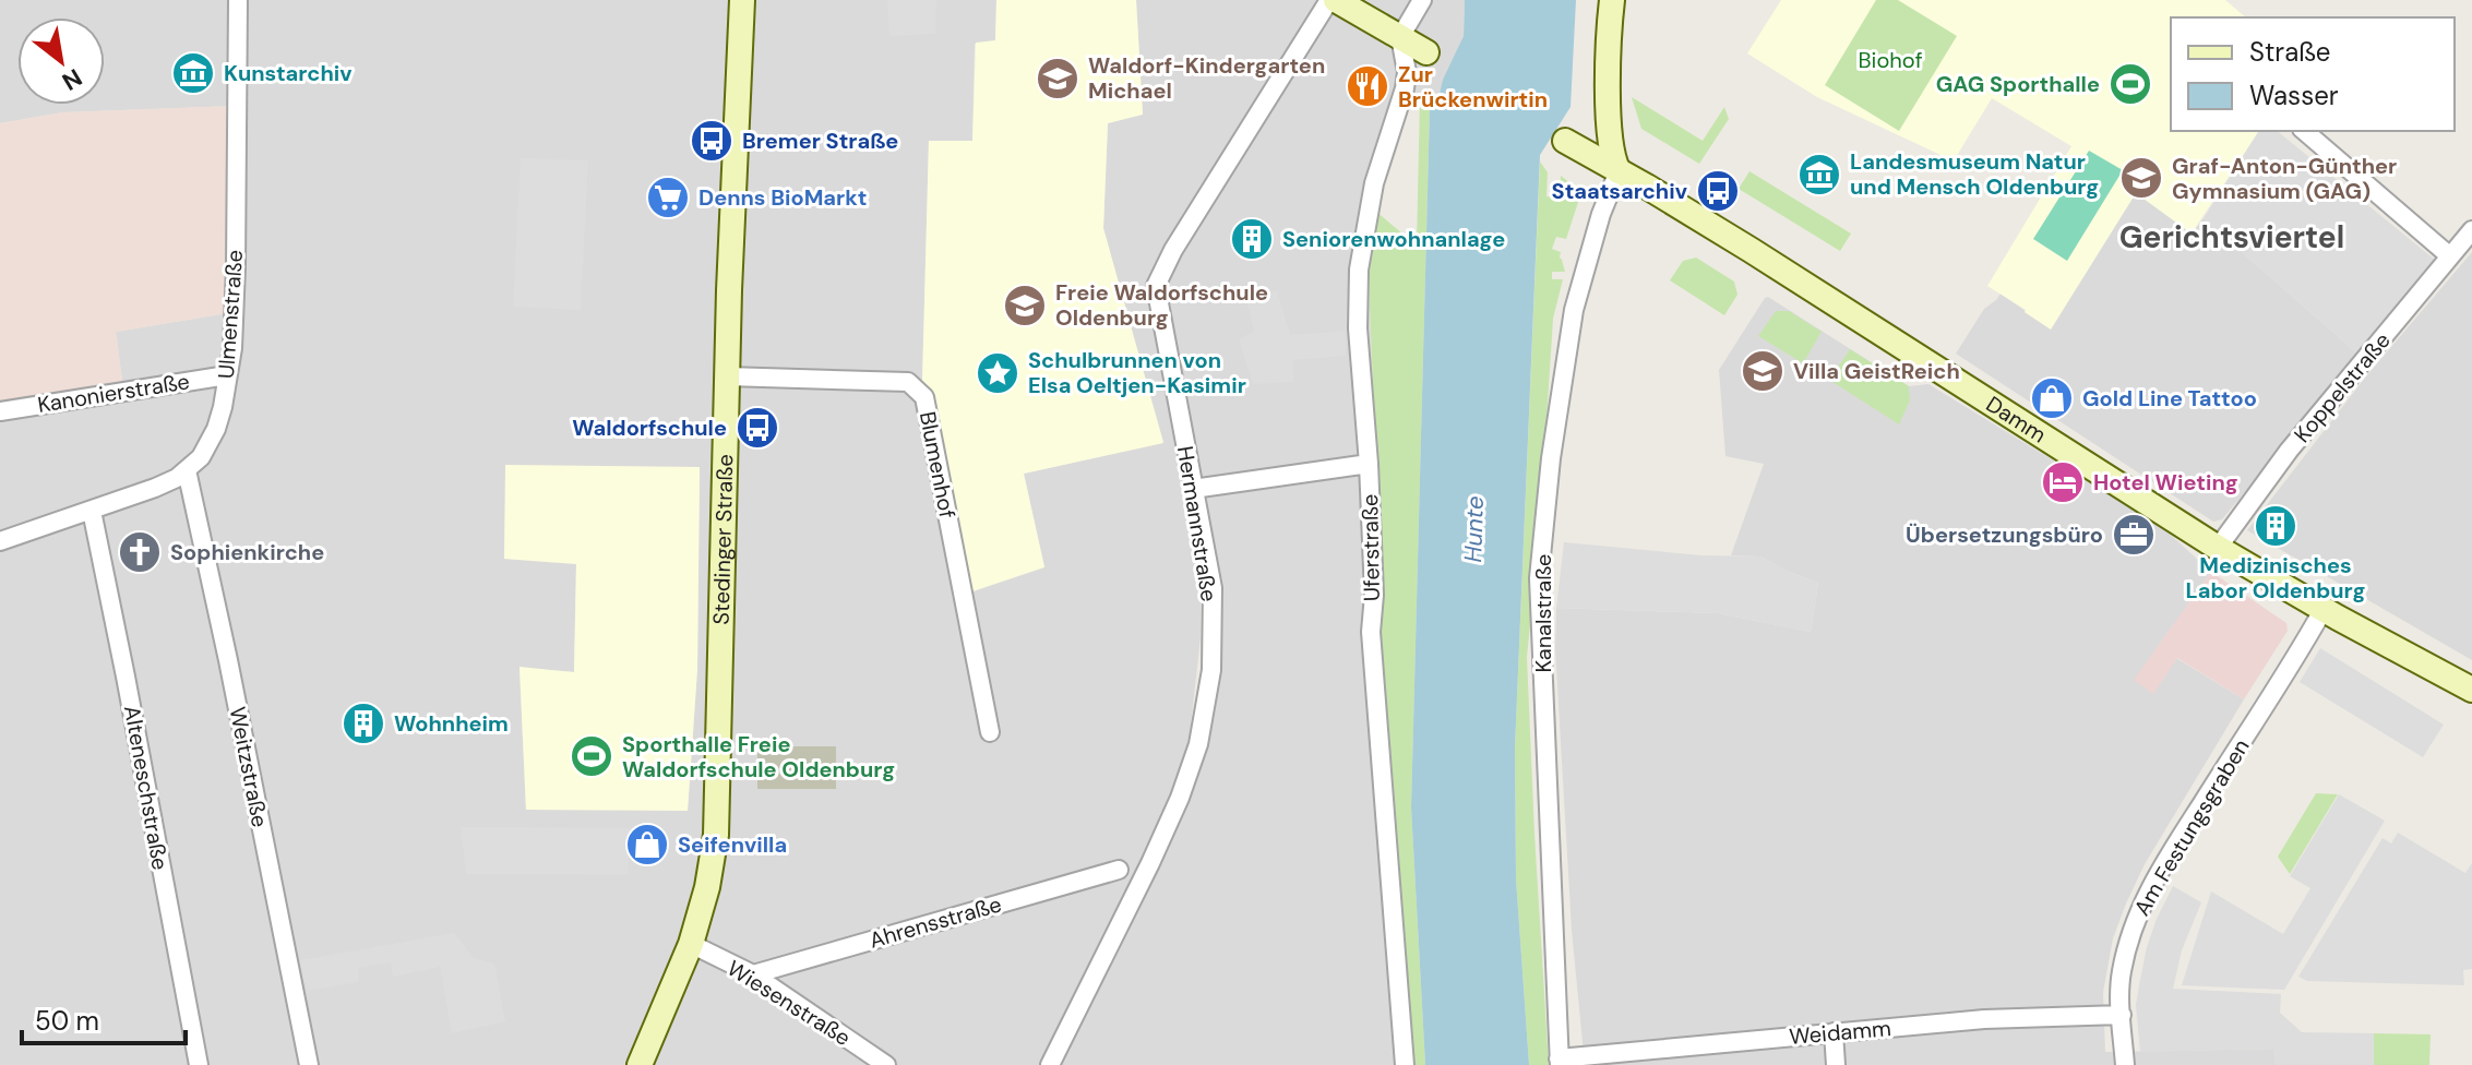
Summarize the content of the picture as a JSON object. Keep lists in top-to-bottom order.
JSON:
{
  "streets": {
    "street": [
      "Ulmenstraße",
      "Koppelstraße",
      "Kanonierstraße",
      "Damm",
      "Blumenhof",
      "Hermannstraße",
      "Stedinger Straße",
      "Uferstraße",
      "Kanalstraße",
      "Weitzstraße",
      "Alteneschstraße",
      "Am Festungsgraben",
      "Ahrensstraße",
      "Wiesenstraße",
      "Weidamm"
    ]
  },
  "crossings": [
    ["Ulmenstraße", "Kanonierstraße"],
    ["Ulmenstraße", "Weitzstraße"],
    ["Ulmenstraße", "Alteneschstraße"],
    ["Koppelstraße", "Damm"],
    ["Damm", "Kanalstraße"],
    ["Damm", "Am Festungsgraben"],
    ["Blumenhof", "Stedinger Straße"],
    ["Stedinger Straße", "Wiesenstraße"],
    ["Kanalstraße", "Weidamm"],
    ["Am Festungsgraben", "Weidamm"],
    ["Ahrensstraße", "Wiesenstraße"]
  ],
  "districts": ["Gerichtsviertel"],
  "water": ["Hunte"],
  "parks": ["Biohof"],
  "places": {
    "museum": ["Kunstarchiv", "Landesmuseum Natur und Mensch Oldenburg"],
    "school or university": [
      "Waldorf-Kindergarten Michael",
      "Graf-Anton-Günther Gymnasium (GAG)",
      "Freie Waldorfschule Oldenburg",
      "Villa GeistReich"
    ],
    "sports": ["GAG Sporthalle", "Sporthalle Freie Waldorfschule Oldenburg"],
    "restaurant": ["Zur Brückenwirtin"],
    "bus stop": ["Bremer Straße", "Staatsarchiv", "Waldorfschule"],
    "supermarket": ["Denns BioMarkt"],
    "building": ["Seniorenwohnanlage", "Medizinisches Labor Oldenburg", "Wohnheim"],
    "place": ["Schulbrunnen von Elsa Oeltjen-Kasimir"],
    "shop": ["Gold Line Tattoo", "Seifenvilla"],
    "hotel": ["Hotel Wieting"],
    "office": ["Übersetzungsbüro"],
    "church": ["Sophienkirche"]
  },
  "legend": ["Straße", "Wasser"],
  "scale_bar": "50 m",
  "north": "bottom right"
}
